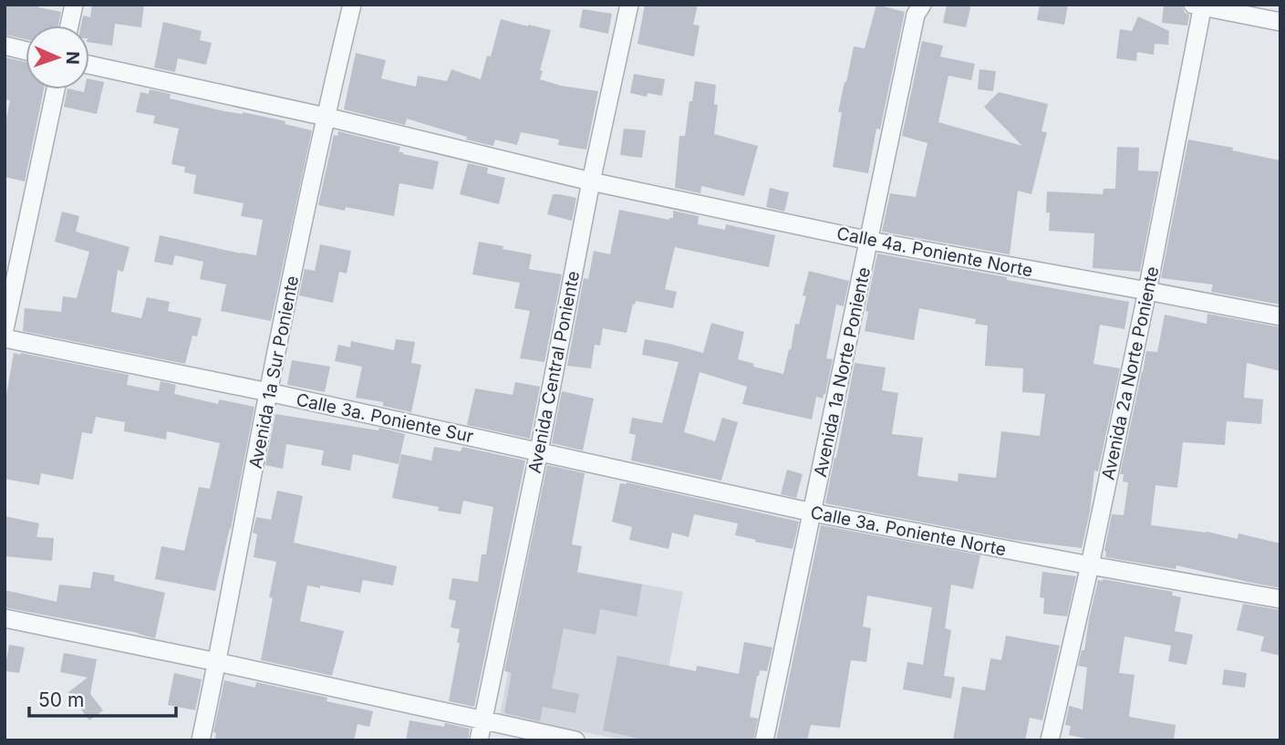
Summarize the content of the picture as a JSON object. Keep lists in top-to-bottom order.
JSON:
{
  "streets": {
    "street": [
      "Calle 4a. Poniente Norte",
      "Avenida 1a Sur Poniente",
      "Avenida Central Poniente",
      "Avenida 1a Norte Poniente",
      "Avenida 2a Norte Poniente",
      "Calle 3a. Poniente Sur",
      "Calle 3a. Poniente Norte"
    ]
  },
  "crossings": [
    ["Calle 4a. Poniente Norte", "Avenida 1a Sur Poniente"],
    ["Calle 4a. Poniente Norte", "Avenida Central Poniente"],
    ["Calle 4a. Poniente Norte", "Avenida 1a Norte Poniente"],
    ["Calle 4a. Poniente Norte", "Avenida 2a Norte Poniente"],
    ["Avenida 1a Sur Poniente", "Calle 3a. Poniente Sur"],
    ["Avenida Central Poniente", "Calle 3a. Poniente Sur"],
    ["Avenida Central Poniente", "Calle 3a. Poniente Norte"],
    ["Avenida 1a Norte Poniente", "Calle 3a. Poniente Norte"],
    ["Avenida 2a Norte Poniente", "Calle 3a. Poniente Norte"],
    ["Calle 3a. Poniente Sur", "Calle 3a. Poniente Norte"]
  ],
  "scale_bar": "50 m",
  "north": "right"
}
